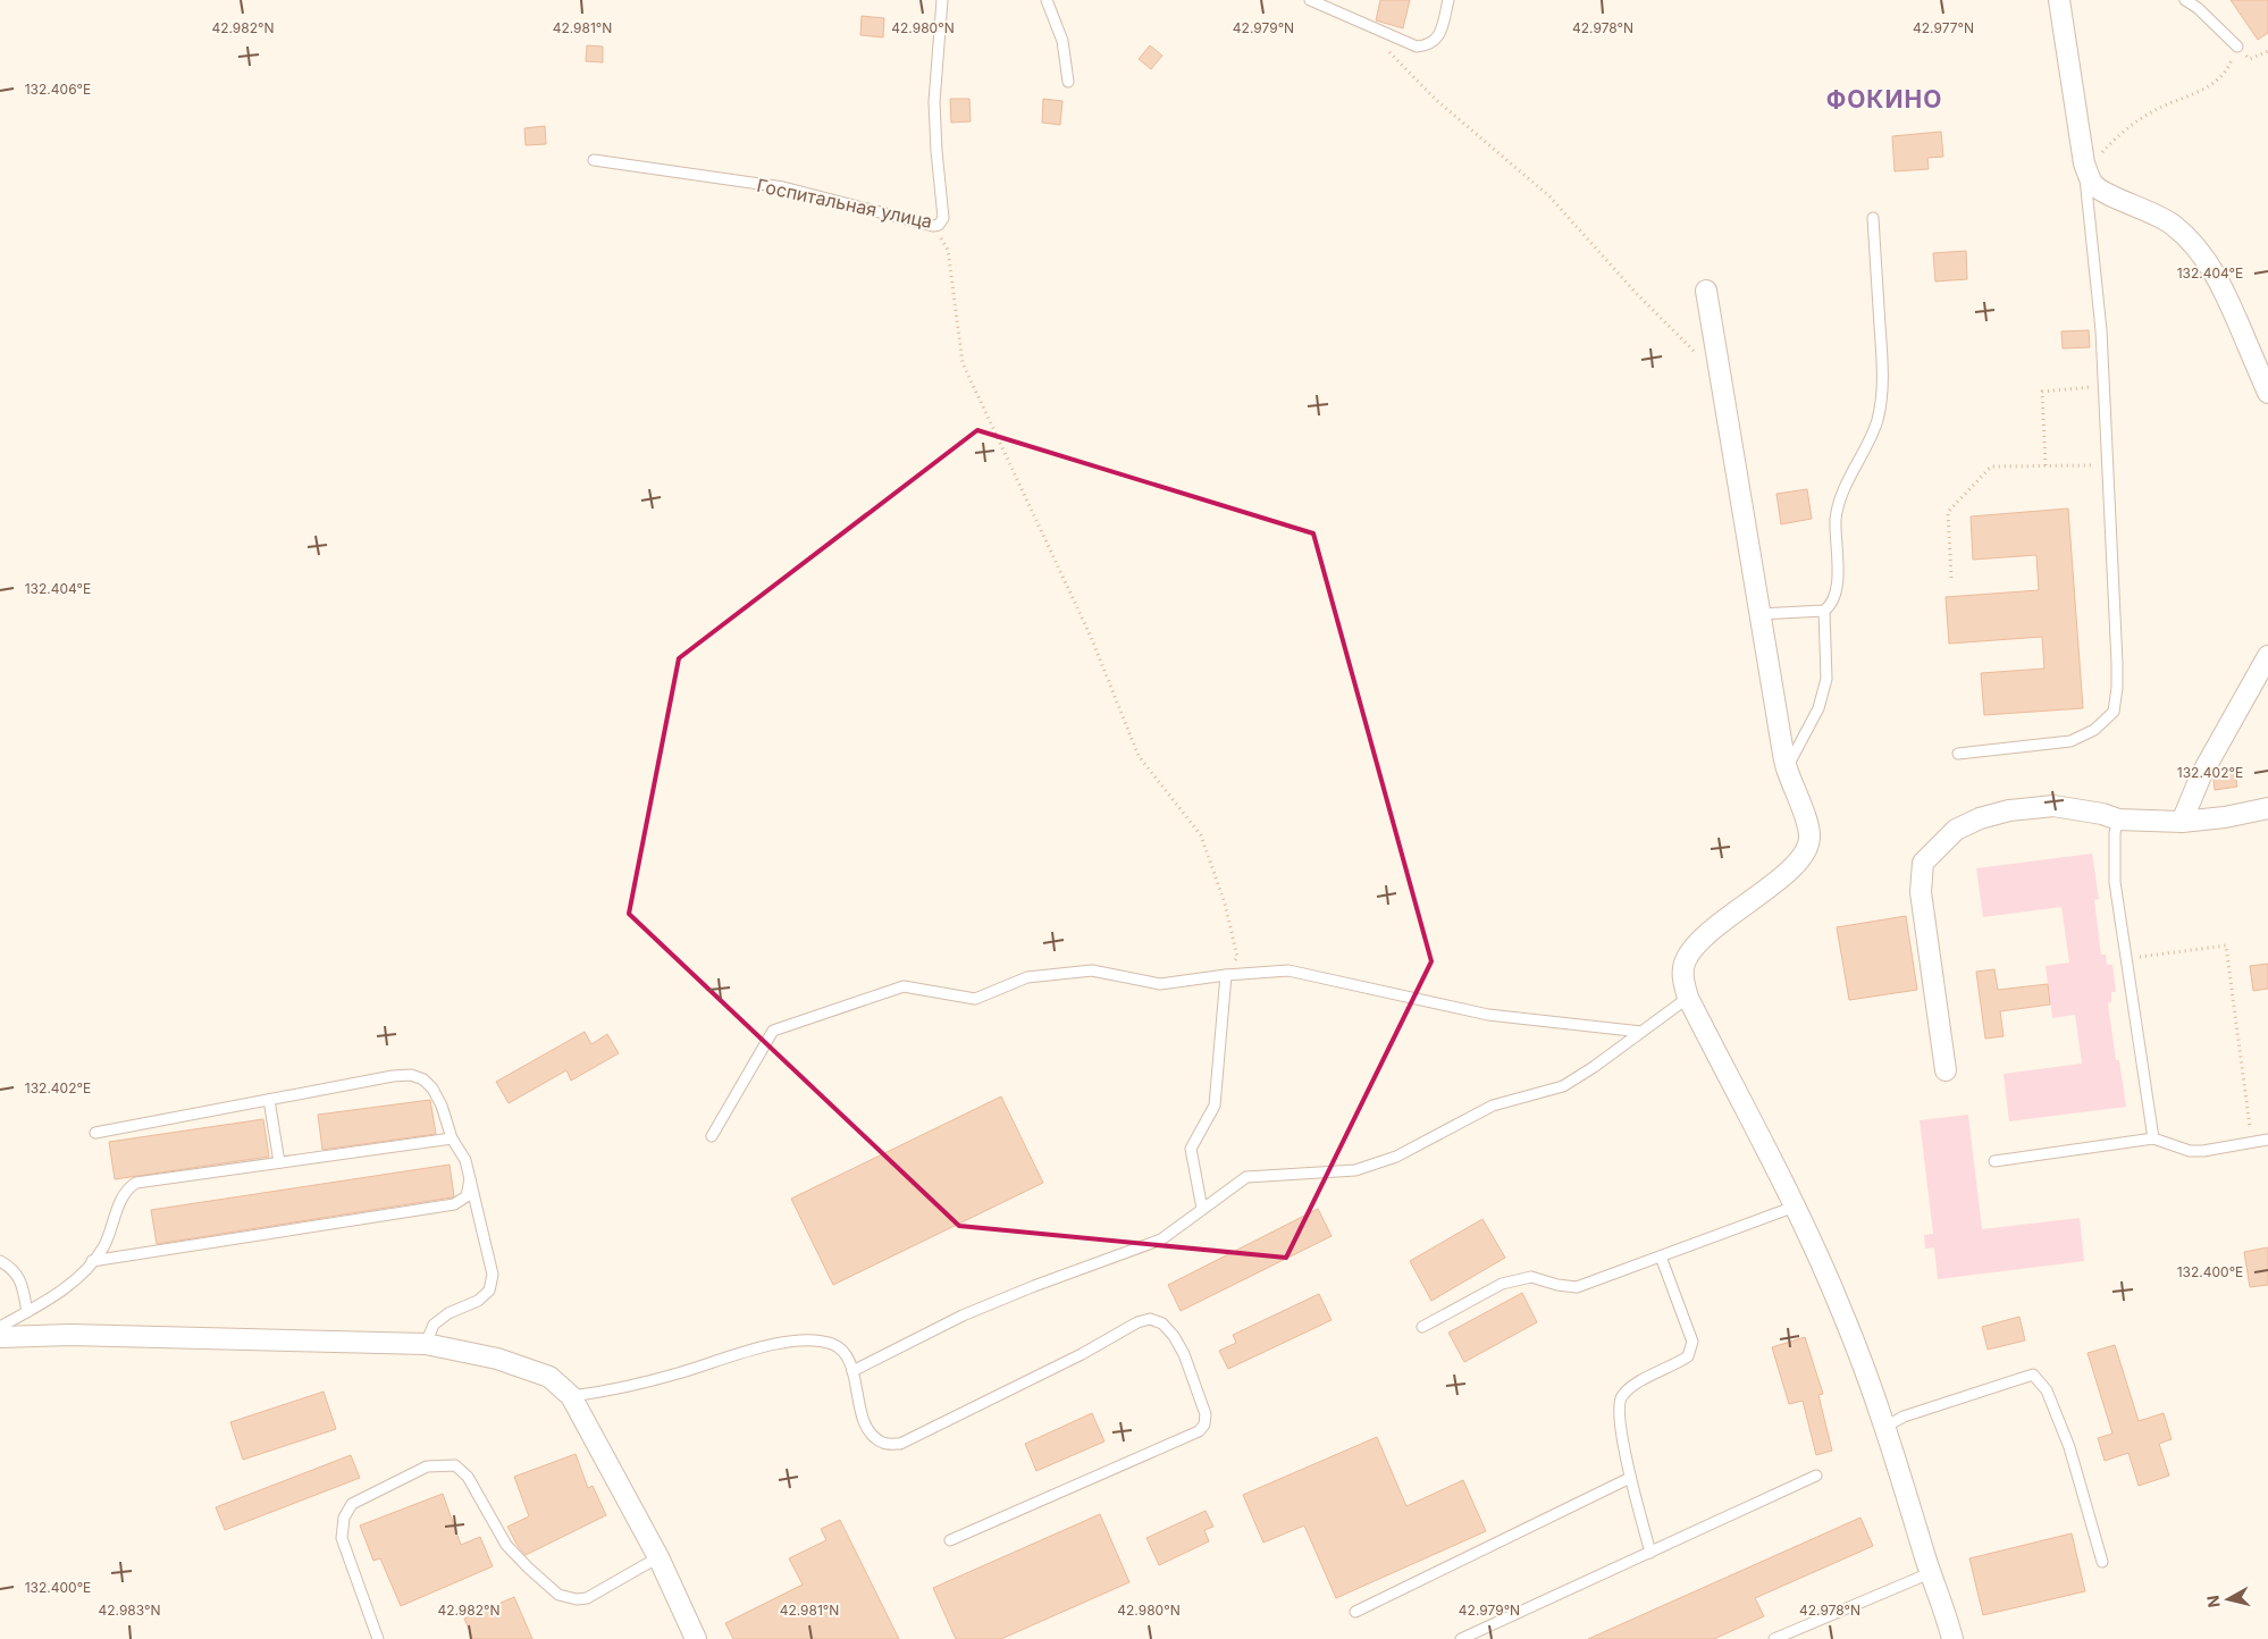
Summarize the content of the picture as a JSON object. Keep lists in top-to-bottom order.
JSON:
{
  "streets": {
    "lane": ["Госпитальная улица"]
  },
  "districts": ["ФОКИНО"],
  "north": "left",
  "coordinates": [
    "42.982°N",
    "42.981°N",
    "42.980°N",
    "42.979°N",
    "42.978°N",
    "42.977°N",
    "132.406°E",
    "132.404°E",
    "132.402°E",
    "132.400°E",
    "42.983°N"
  ]
}
